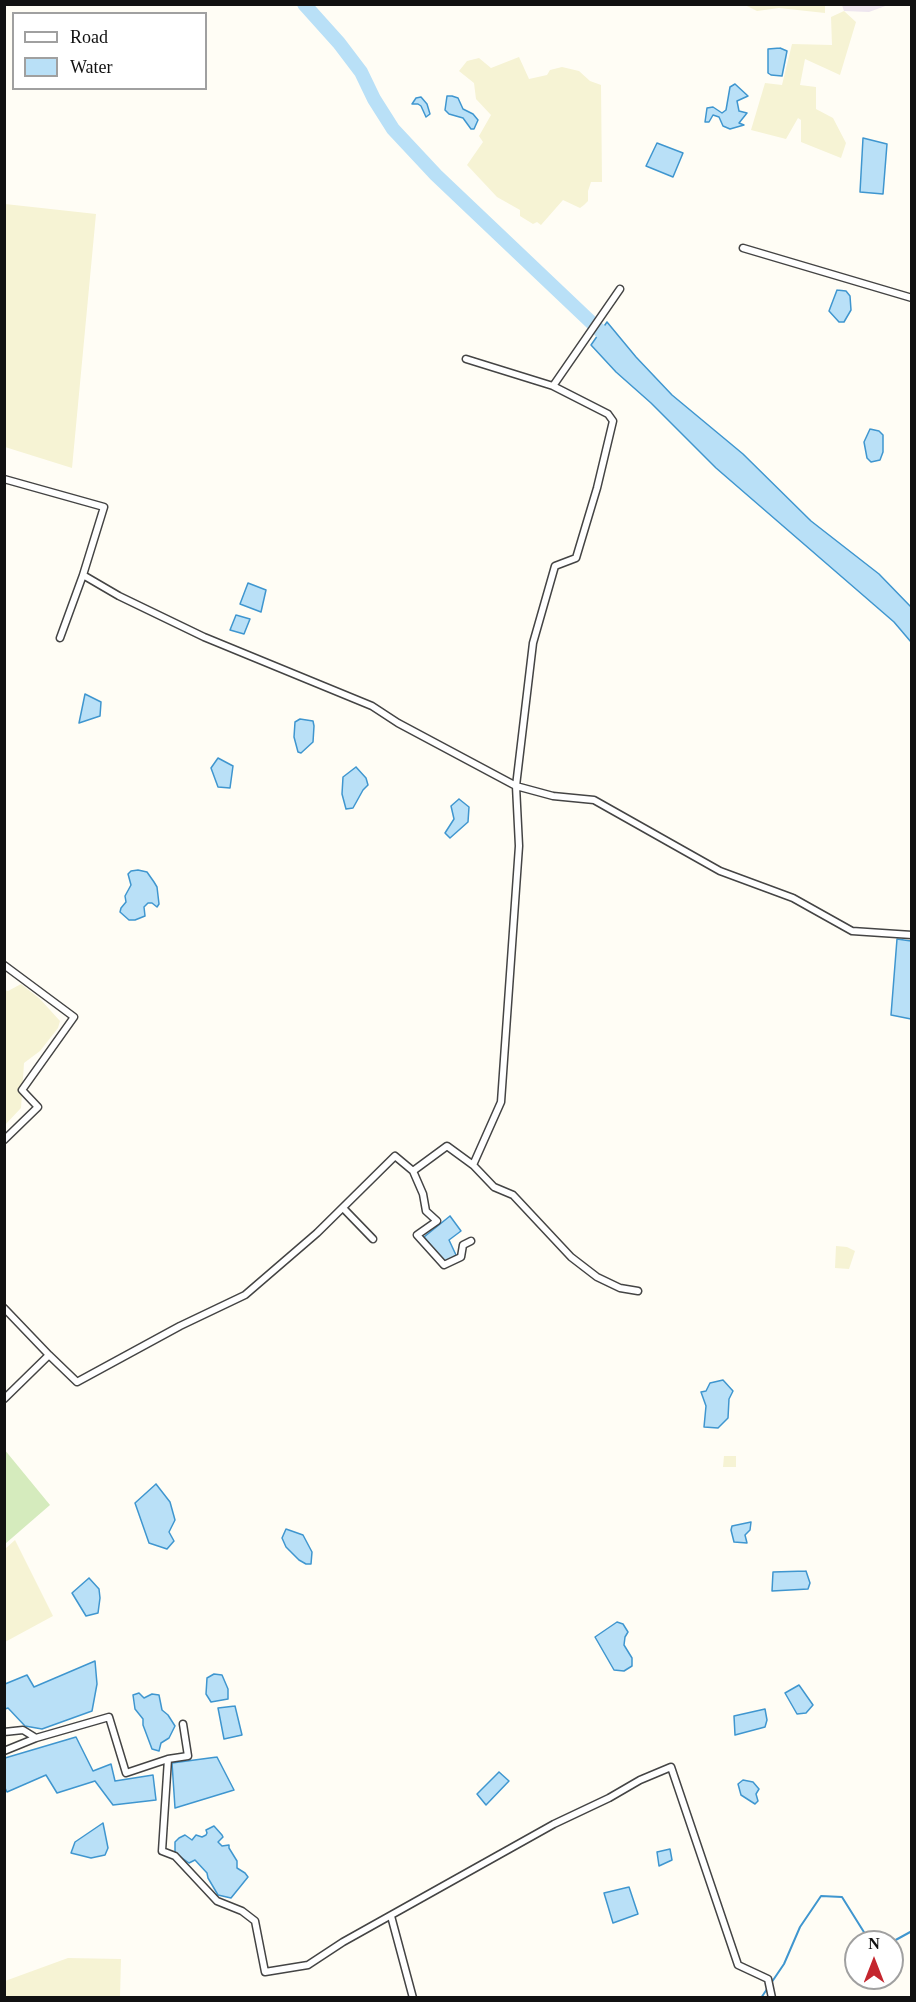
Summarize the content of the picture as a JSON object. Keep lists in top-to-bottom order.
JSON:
{
  "legend": ["Road", "Water"],
  "north": "top"
}
